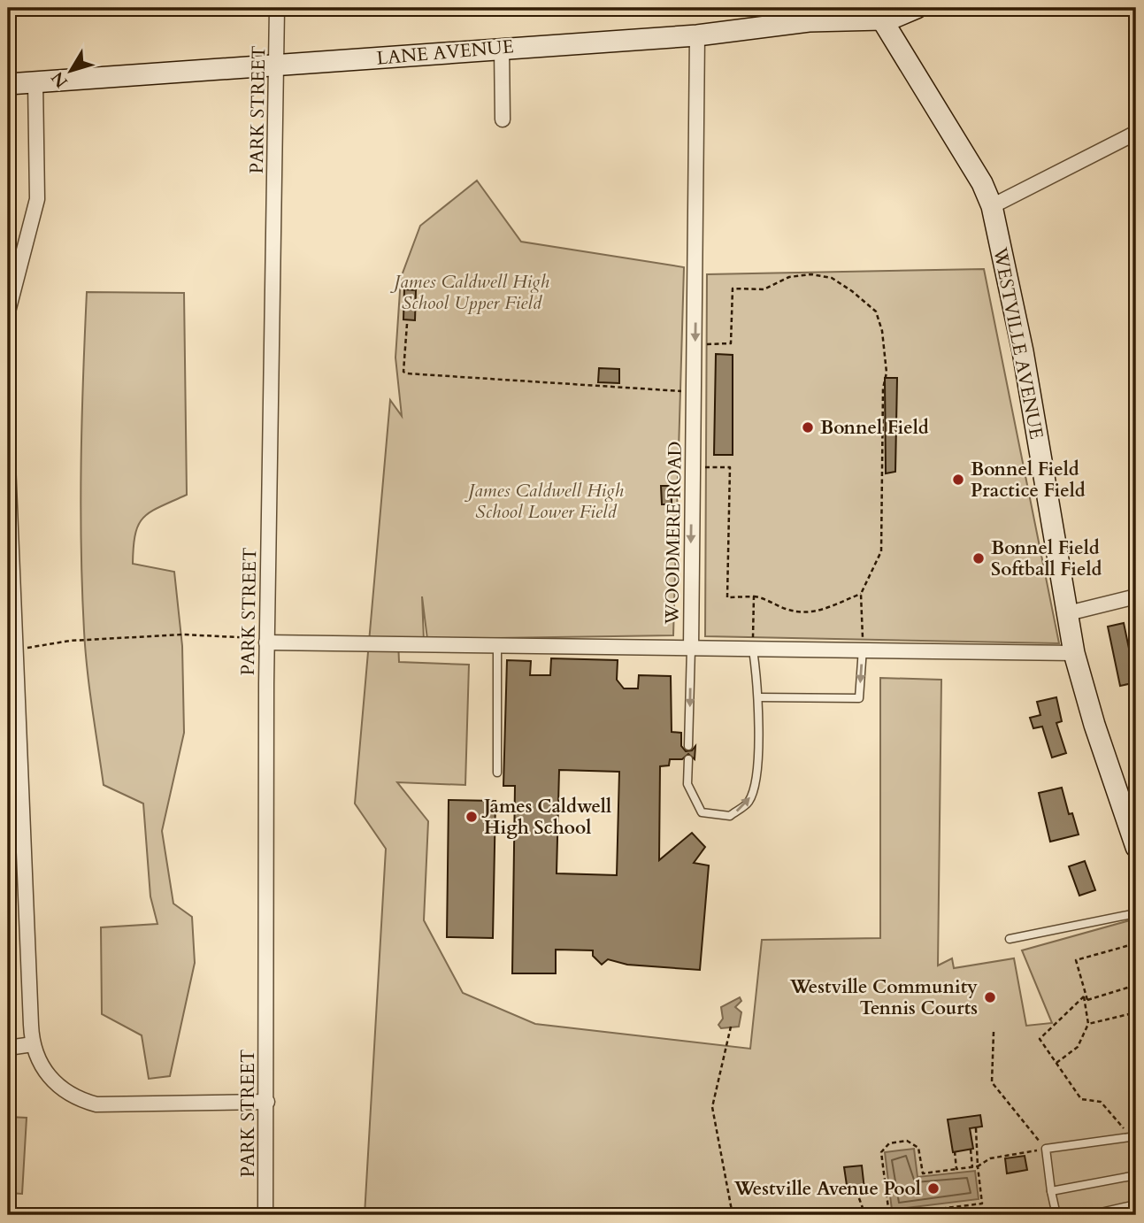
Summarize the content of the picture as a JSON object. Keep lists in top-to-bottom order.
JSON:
{
  "streets": {
    "street": [
      "LANE AVENUE",
      "PARK STREET",
      "WESTVILLE AVENUE",
      "WOODMERE ROAD"
    ]
  },
  "crossings": [
    ["LANE AVENUE", "PARK STREET"],
    ["LANE AVENUE", "WESTVILLE AVENUE"],
    ["LANE AVENUE", "WOODMERE ROAD"],
    ["WESTVILLE AVENUE", "WOODMERE ROAD"]
  ],
  "one_way": ["WOODMERE ROAD"],
  "parks": ["James Caldwell High School Upper Field", "James Caldwell High School Lower Field"],
  "places": [
    "Bonnel Field",
    "Bonnel Field Practice Field",
    "Bonnel Field Softball Field",
    "James Caldwell High School",
    "Westville Community Tennis Courts",
    "Westville Avenue Pool"
  ],
  "north": "bottom left"
}
